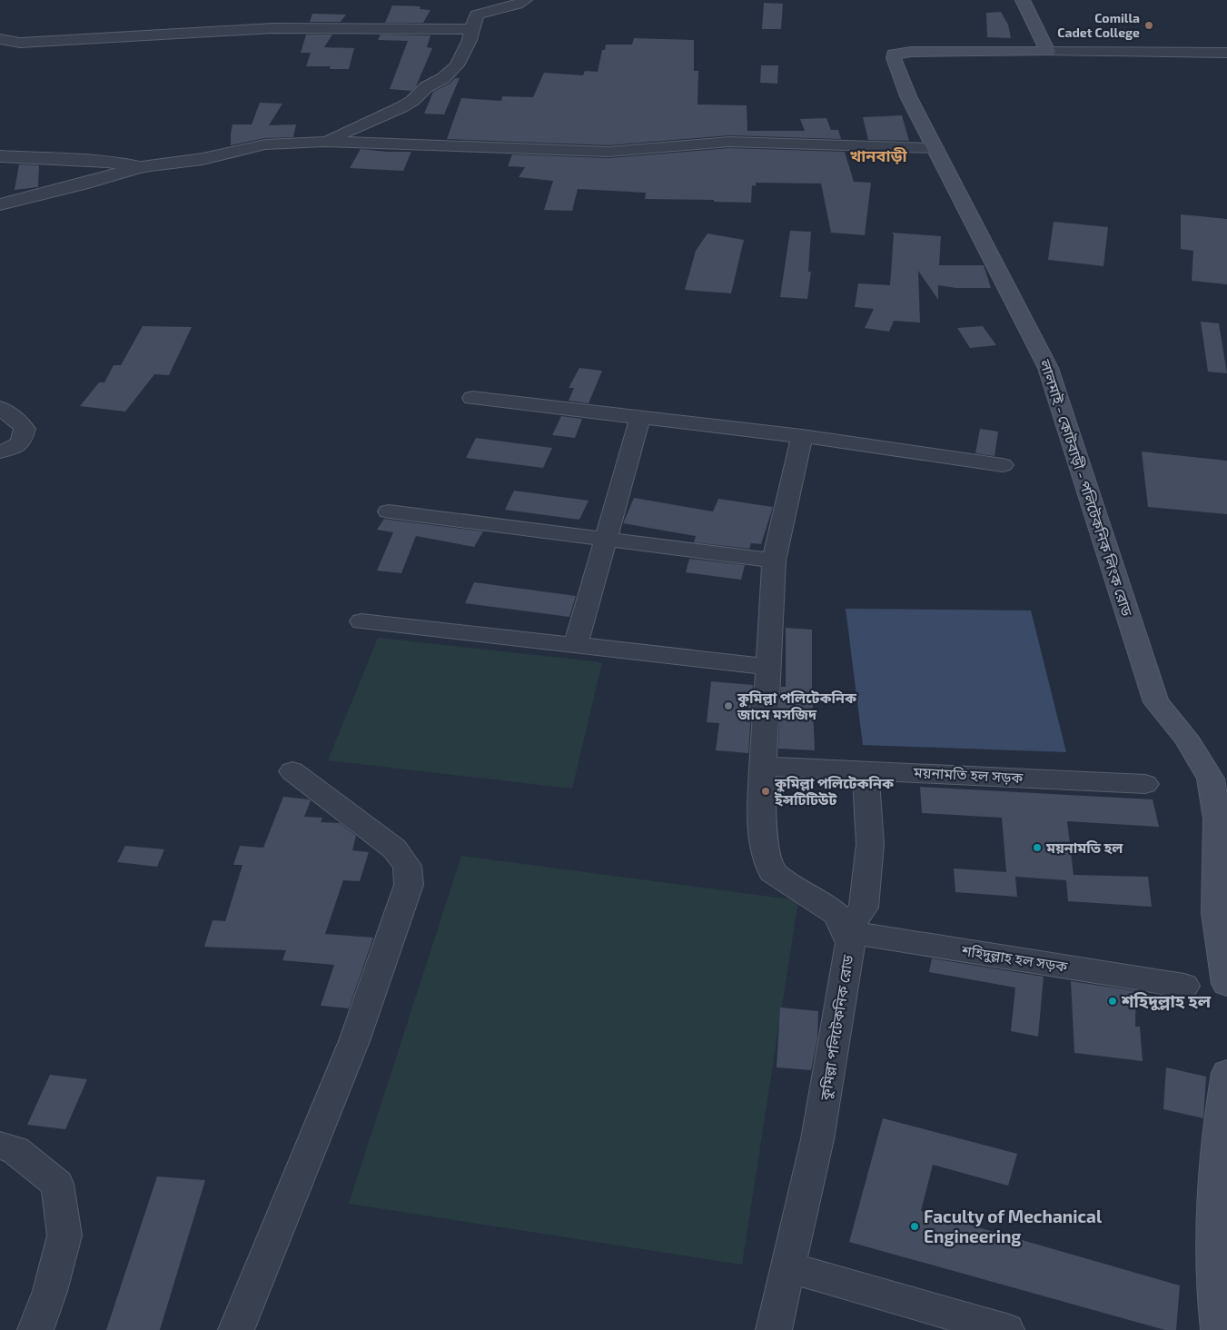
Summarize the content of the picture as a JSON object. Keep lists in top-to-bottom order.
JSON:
{
  "streets": {
    "main road": ["লালমাই - কোটবাড়ী - পলিটেকনিক লিংক রোড"],
    "street": ["ময়নামতি হল সড়ক", "শহিদুল্লাহ হল সড়ক", "কুমিল্লা পলিটেকনিক রোড"]
  },
  "crossings": [
    ["ময়নামতি হল সড়ক", "কুমিল্লা পলিটেকনিক রোড"],
    ["শহিদুল্লাহ হল সড়ক", "কুমিল্লা পলিটেকনিক রোড"]
  ],
  "districts": ["খানবাড়ী"],
  "places": [
    "Comilla Cadet College",
    "কুমিল্লা পলিটেকনিক জামে মসজিদ",
    "কুমিল্লা পলিটেকনিক ইন্সটিটিউট",
    "ময়নামতি হল",
    "শহিদুল্লাহ হল",
    "Faculty of Mechanical Engineering"
  ]
}
